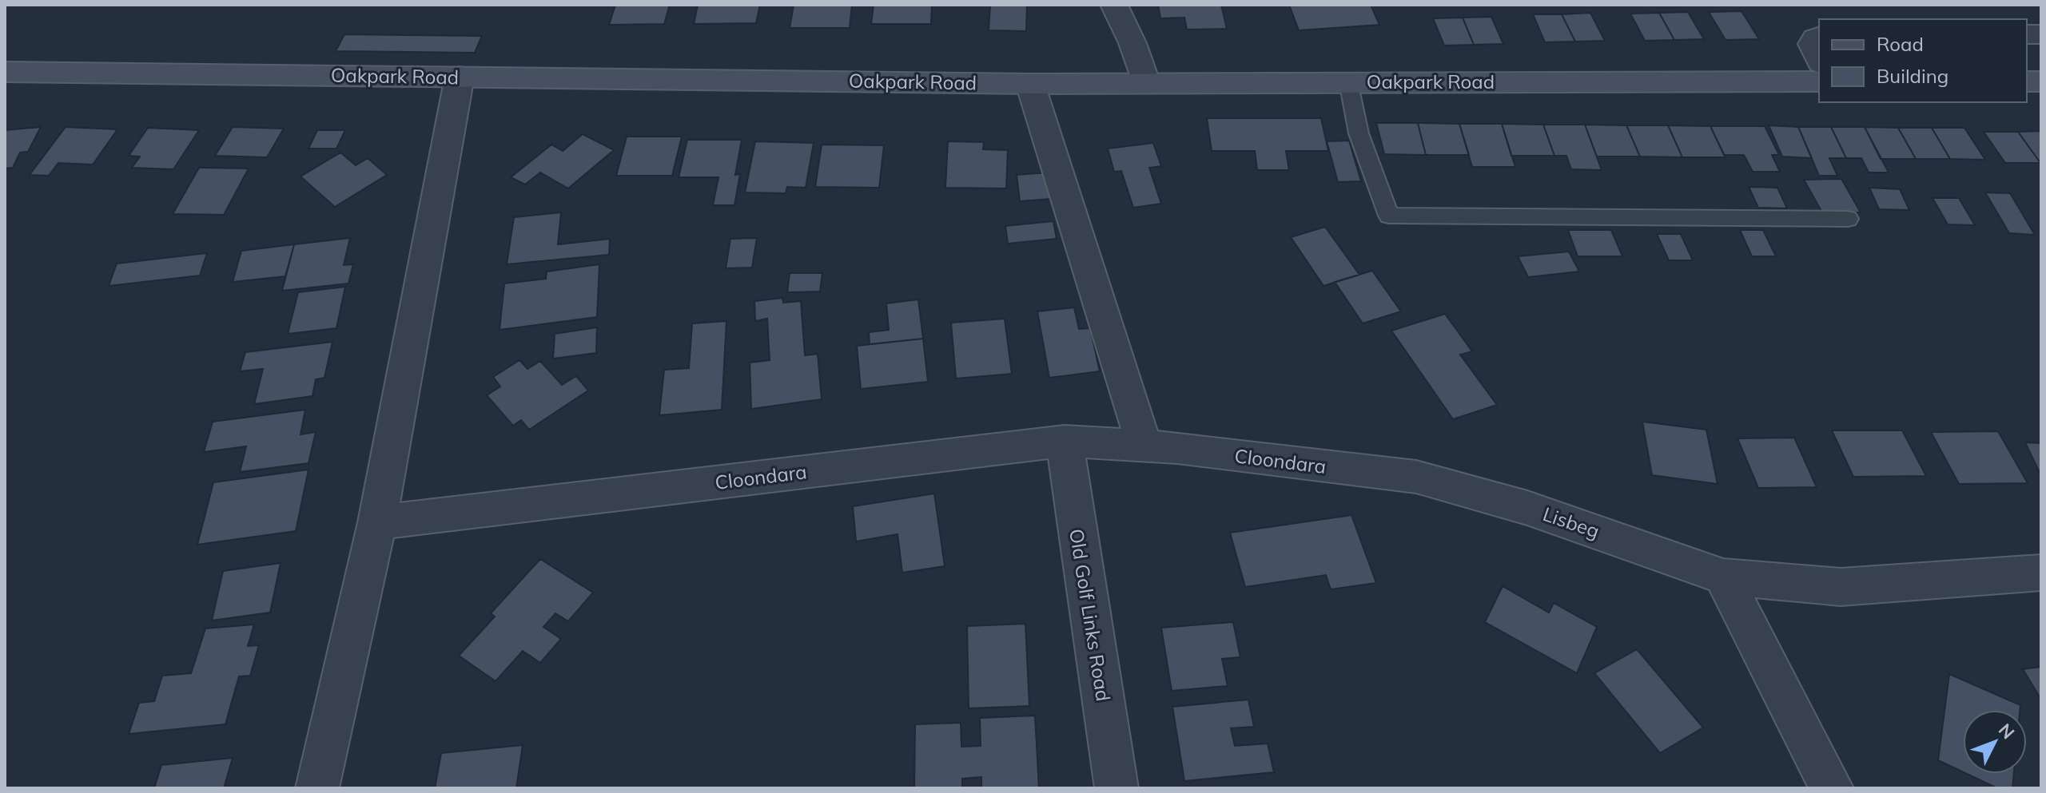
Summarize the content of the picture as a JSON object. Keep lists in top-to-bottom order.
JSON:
{
  "streets": {
    "main road": ["Oakpark Road"],
    "street": ["Cloondara", "Lisbeg", "Old Golf Links Road"]
  },
  "crossings": [
    ["Cloondara", "Lisbeg"],
    ["Cloondara", "Old Golf Links Road"]
  ],
  "legend": ["Road", "Building"],
  "north": "top right"
}
